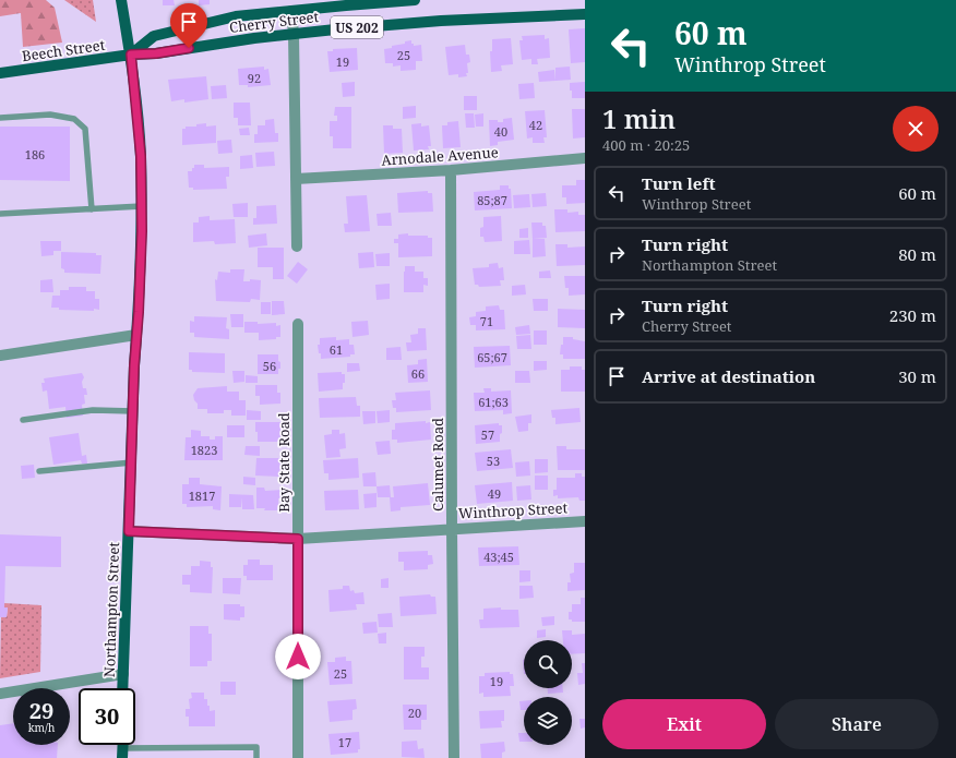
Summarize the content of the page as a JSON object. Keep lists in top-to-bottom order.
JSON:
{
  "streets": {
    "main road": [
      "Cherry Street",
      "US 202",
      "Beech Street",
      "Northampton Street"
    ],
    "street": [
      "Arnodale Avenue",
      "Bay State Road",
      "Calumet Road",
      "Winthrop Street"
    ]
  },
  "crossings": [
    ["Cherry Street", "Beech Street"],
    ["Cherry Street", "Northampton Street"],
    ["Beech Street", "Northampton Street"],
    ["Arnodale Avenue", "Calumet Road"],
    ["Bay State Road", "Winthrop Street"],
    ["Calumet Road", "Winthrop Street"],
    ["Winthrop Street", "Northampton Street"]
  ],
  "house_numbers": [
    "25",
    "19",
    "92",
    "42",
    "40",
    "186",
    "85;87",
    "71",
    "61",
    "65;67",
    "56",
    "66",
    "61;63",
    "57",
    "1823",
    "53",
    "49",
    "1817",
    "43;45",
    "25",
    "19",
    "20",
    "17"
  ],
  "page": {
    "turn": ["60 m", "Winthrop Street"],
    "heading": ["1 min", "400 m · 20:25"],
    "list": [
      {
        "name": "Turn left",
        "note": "Winthrop Street",
        "value": "60 m"
      },
      {
        "name": "Turn right",
        "note": "Northampton Street",
        "value": "80 m"
      },
      {
        "name": "Turn right",
        "note": "Cherry Street",
        "value": "230 m"
      },
      {
        "name": "Arrive at destination",
        "value": "30 m"
      }
    ],
    "speed": "29 km/h",
    "limit": "30",
    "buttons": ["Exit", "Share"]
  }
}
